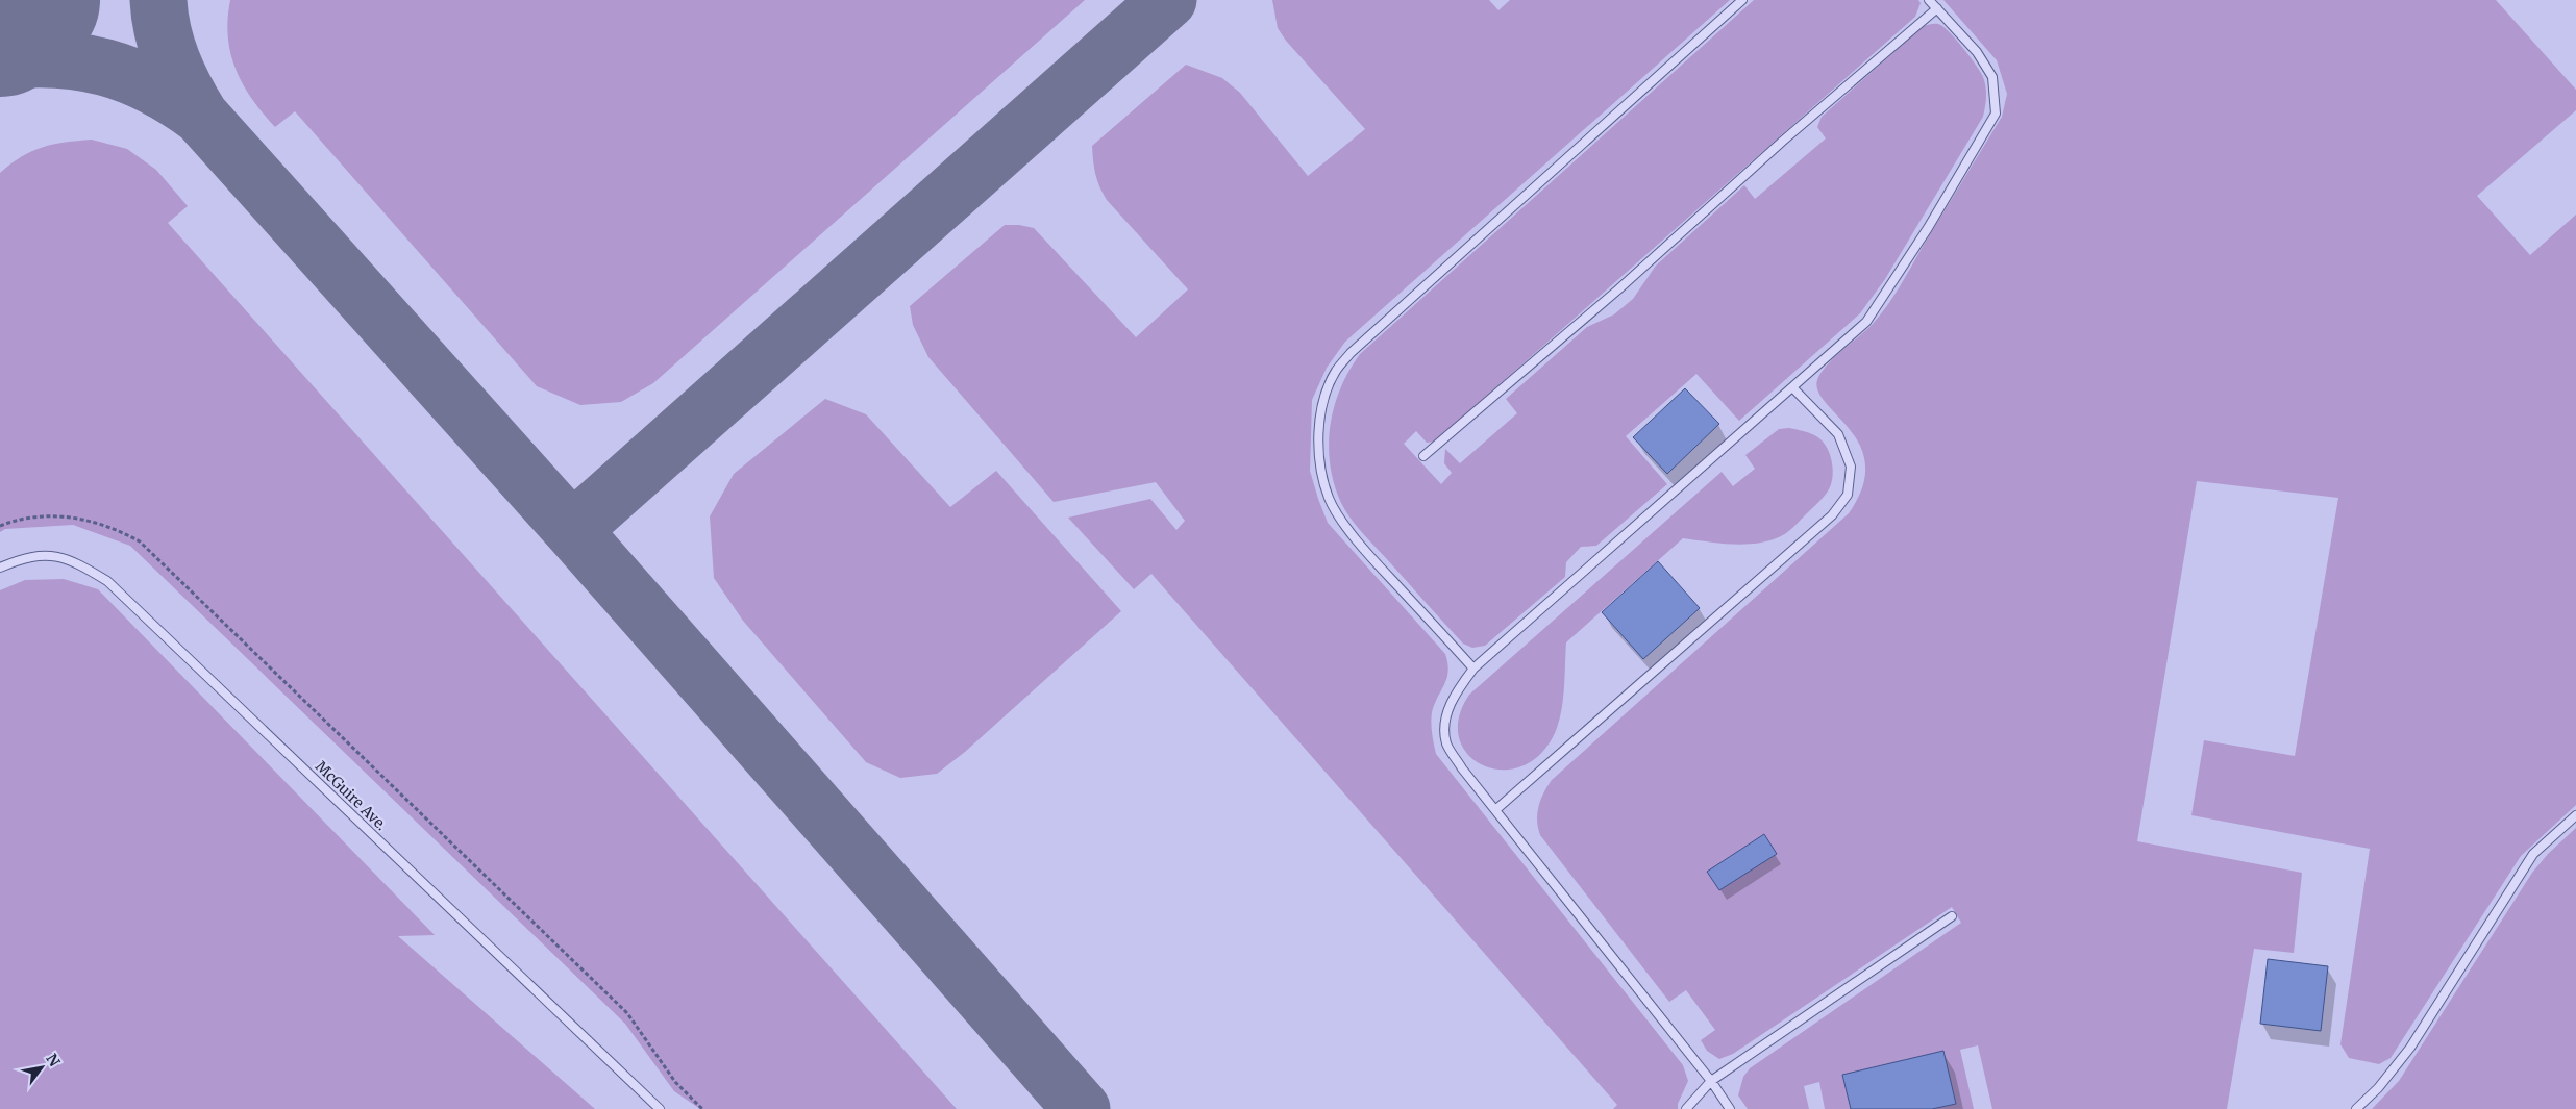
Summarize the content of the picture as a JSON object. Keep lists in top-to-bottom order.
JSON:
{
  "streets": {
    "lane": ["McGuire Ave."]
  },
  "north": "top right"
}
